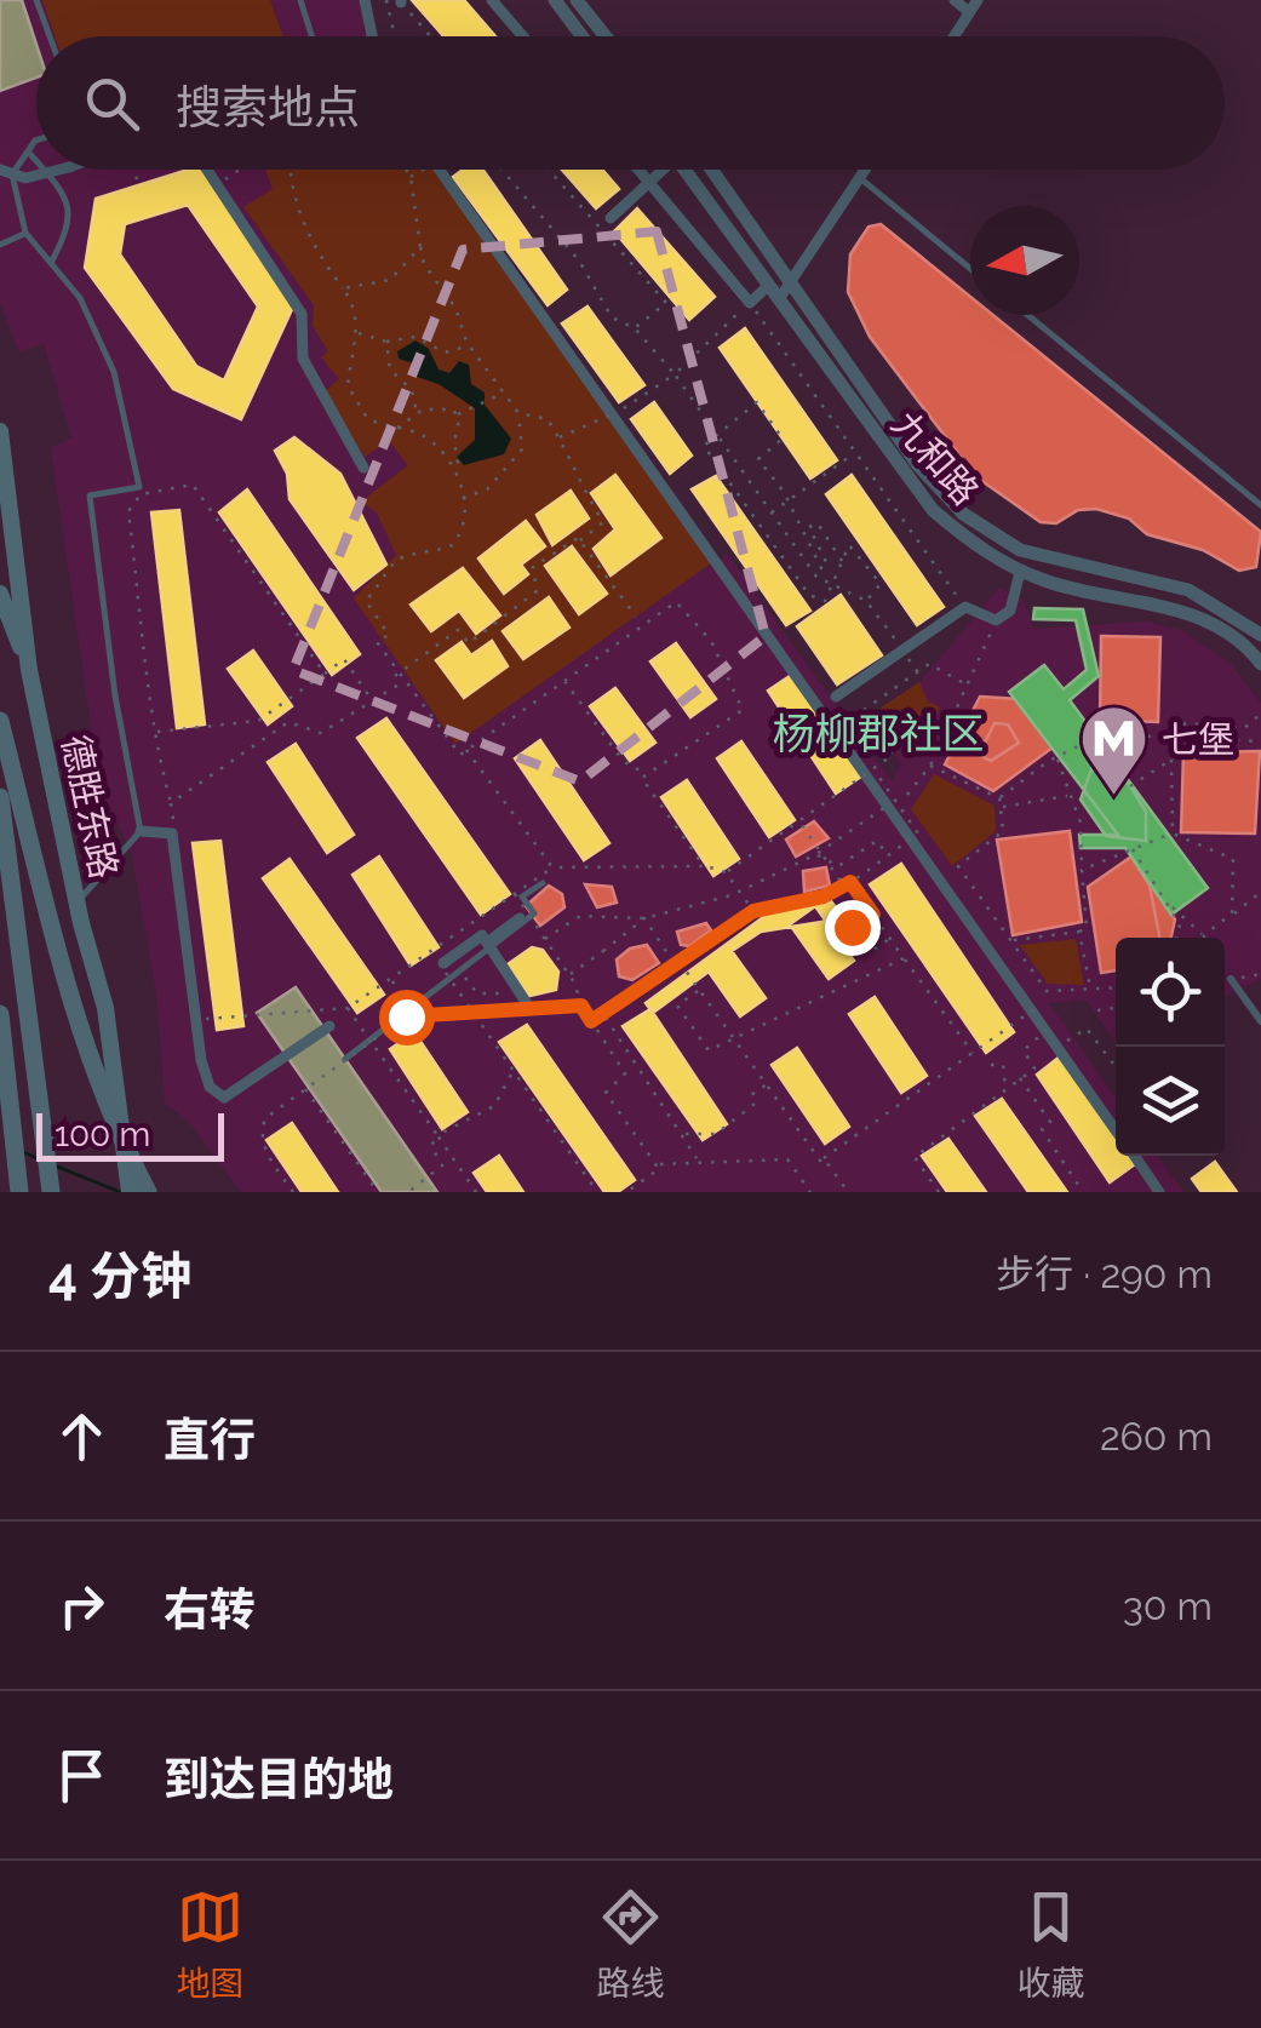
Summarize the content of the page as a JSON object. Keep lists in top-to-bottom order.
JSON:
{
  "streets": {
    "main road": ["德胜东路"],
    "street": ["九和路"]
  },
  "districts": ["杨柳郡社区"],
  "places": {
    "metro station": ["七堡"]
  },
  "scale_bar": "100 m",
  "north": "left",
  "page": {
    "search": "搜索地点",
    "scale": "100 m",
    "heading": ["4 分钟", "步行 · 290 m"],
    "list": [
      ["直行", "260 m"],
      ["右转", "30 m"],
      "到达目的地"
    ],
    "nav": ["地图", "路线", "收藏"]
  }
}
